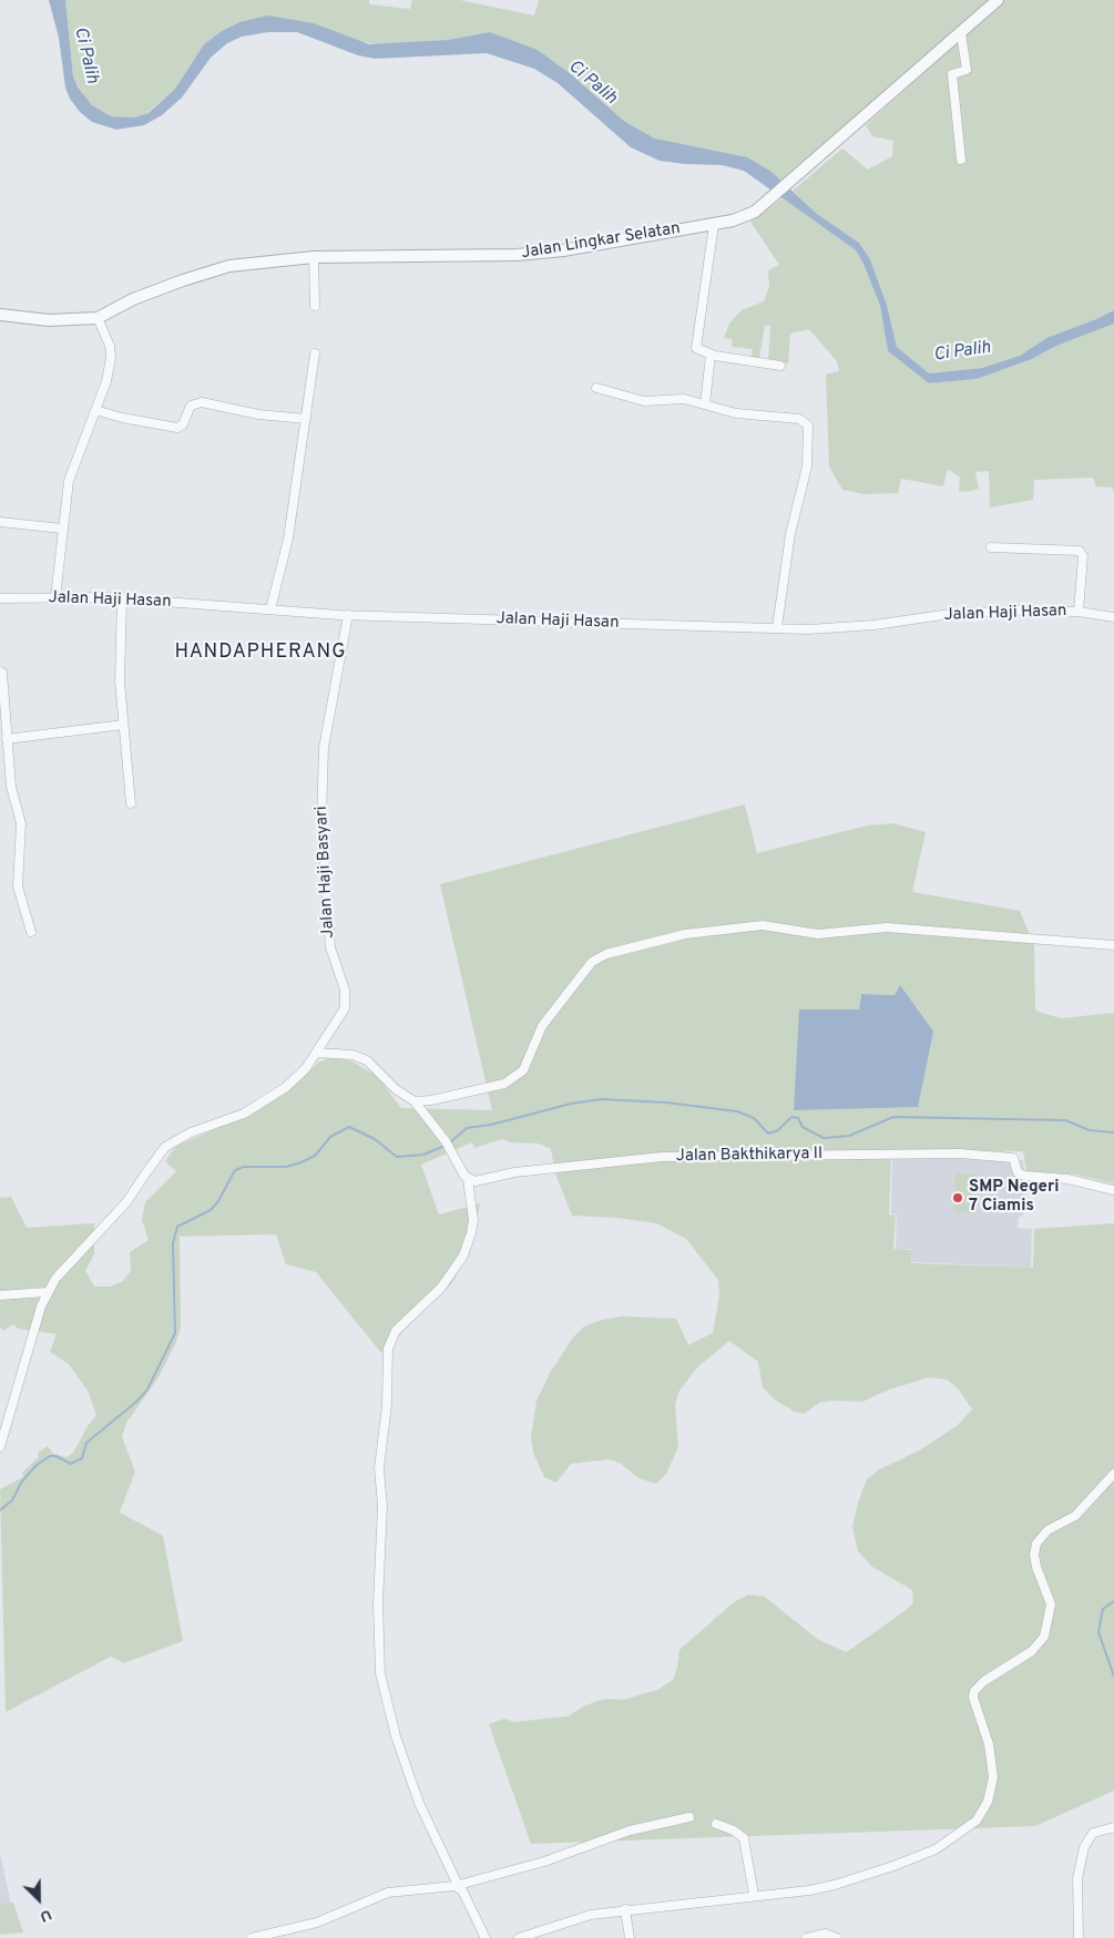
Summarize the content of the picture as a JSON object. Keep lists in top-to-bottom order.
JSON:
{
  "streets": {
    "street": [
      "Jalan Lingkar Selatan",
      "Jalan Haji Hasan",
      "Jalan Haji Basyari",
      "Jalan Bakthikarya II"
    ]
  },
  "crossings": [
    ["Jalan Haji Hasan", "Jalan Haji Basyari"]
  ],
  "districts": ["HANDAPHERANG"],
  "water": ["Ci Palih"],
  "places": ["SMP Negeri 7 Ciamis"],
  "north": "bottom right"
}
